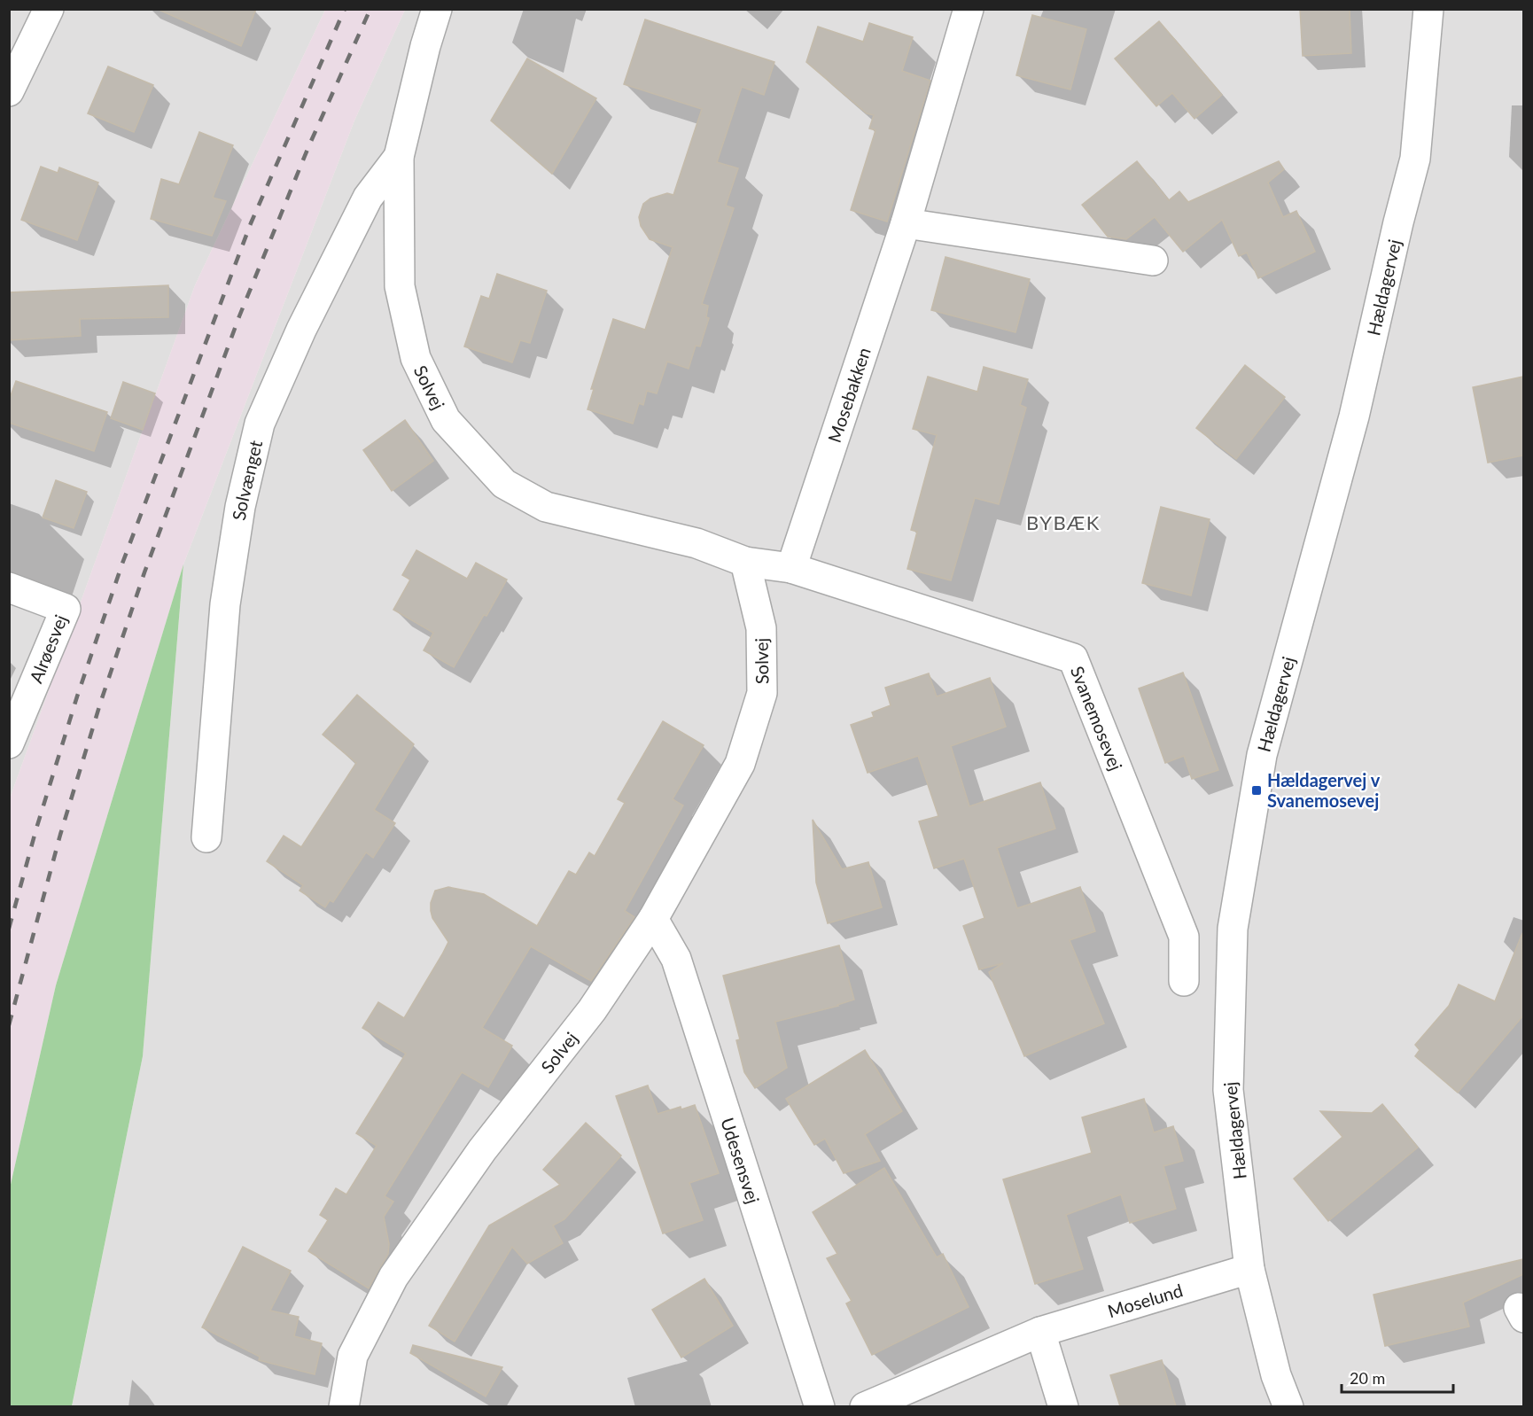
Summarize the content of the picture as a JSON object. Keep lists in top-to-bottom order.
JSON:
{
  "streets": {
    "street": [
      "Hældagervej",
      "Solvej",
      "Mosebakken",
      "Solvænget",
      "Alrøesvej",
      "Svanemosevej",
      "Udesensvej",
      "Moselund"
    ]
  },
  "crossings": [
    ["Hældagervej", "Moselund"],
    ["Solvej", "Solvænget"],
    ["Solvej", "Svanemosevej"],
    ["Solvej", "Udesensvej"],
    ["Mosebakken", "Svanemosevej"]
  ],
  "districts": ["BYBÆK"],
  "places": {
    "transit": ["Hældagervej v Svanemosevej"]
  },
  "scale_bar": "20 m"
}
